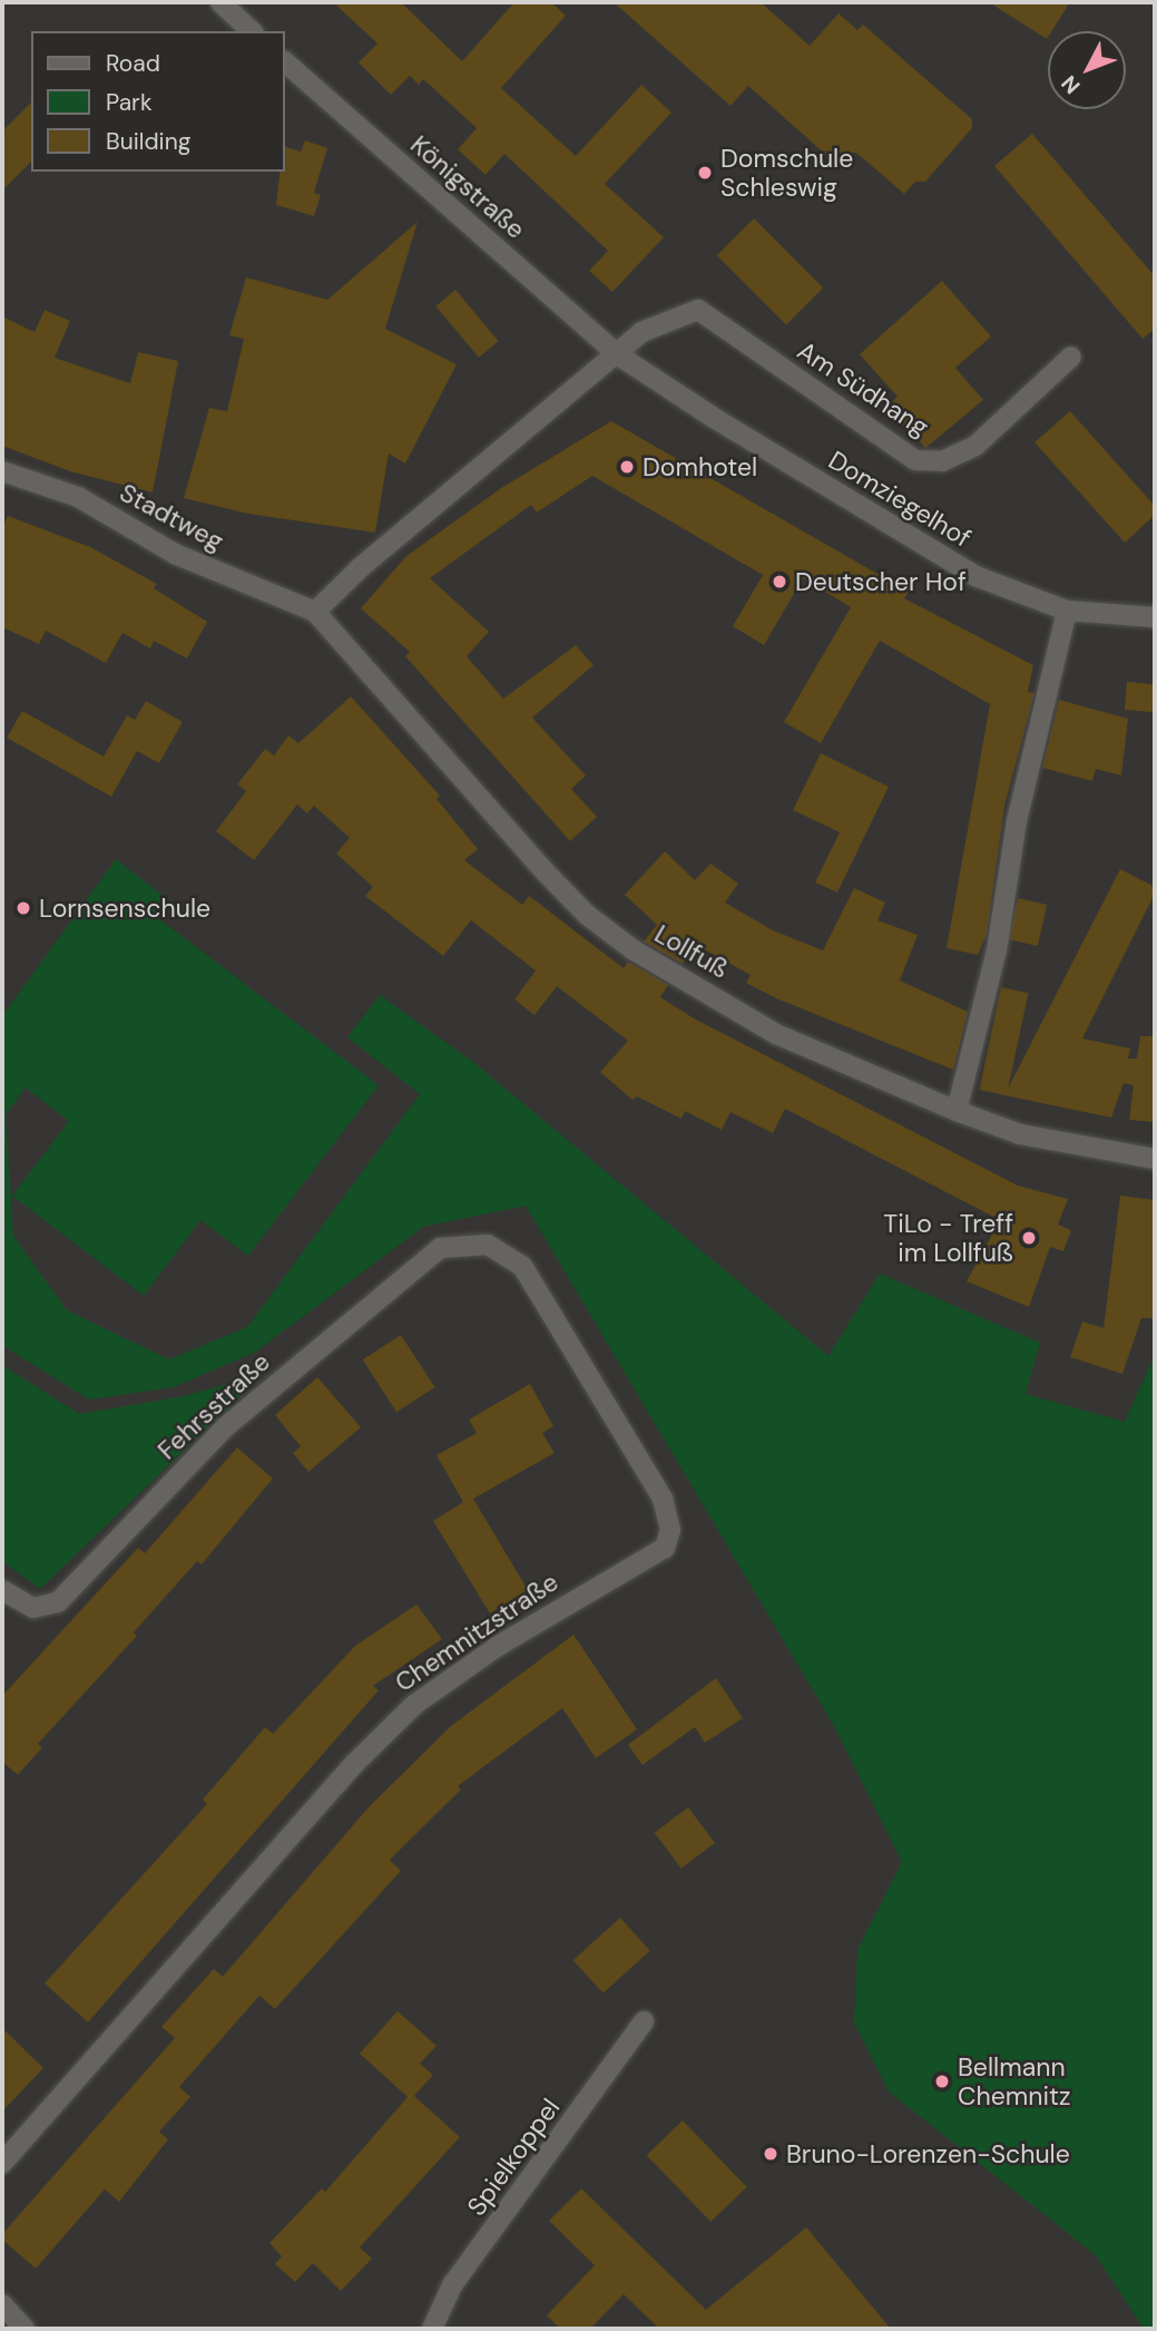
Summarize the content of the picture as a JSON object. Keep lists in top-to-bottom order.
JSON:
{
  "streets": {
    "street": [
      "Königstraße",
      "Am Südhang",
      "Domziegelhof",
      "Stadtweg",
      "Lollfuß",
      "Fehrsstraße",
      "Chemnitzstraße",
      "Spielkoppel"
    ]
  },
  "crossings": [
    ["Königstraße", "Am Südhang"],
    ["Königstraße", "Domziegelhof"],
    ["Am Südhang", "Domziegelhof"],
    ["Stadtweg", "Lollfuß"],
    ["Fehrsstraße", "Chemnitzstraße"]
  ],
  "places": [
    "Domschule Schleswig",
    "Domhotel",
    "Deutscher Hof",
    "Lornsenschule",
    "TiLo - Treff im Lollfuß",
    "Bellmann Chemnitz",
    "Bruno-Lorenzen-Schule"
  ],
  "legend": ["Road", "Park", "Building"],
  "north": "bottom left"
}
